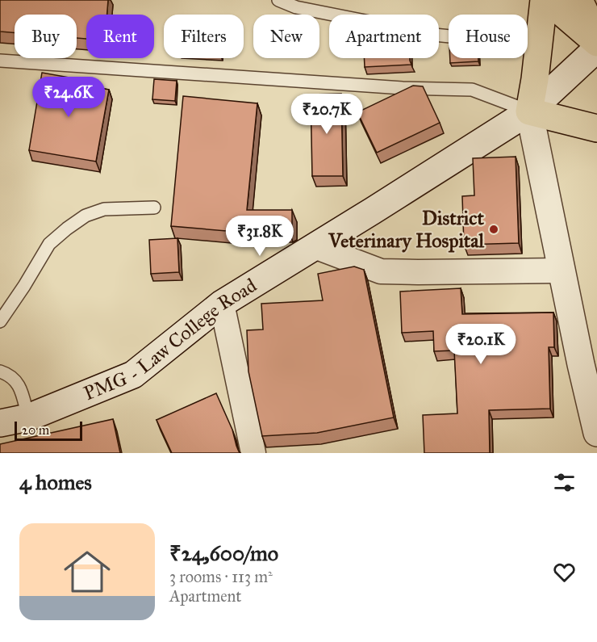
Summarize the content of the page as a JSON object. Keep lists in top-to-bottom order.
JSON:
{
  "streets": {
    "main road": ["PMG - Law College Road"]
  },
  "places": ["District Veterinary Hospital"],
  "scale_bar": "20 m",
  "page": {
    "chip": [
      "Buy",
      "Rent",
      "Filters",
      "New",
      "Apartment",
      "House"
    ],
    "price": [
      "₹24.6K",
      "₹20.7K",
      "₹31.8K",
      "₹20.1K"
    ],
    "scale": "20 m",
    "heading": "4 homes",
    "list": [
      {
        "name": "₹24,600/mo",
        "note": "3 rooms · 113 m² · Apartment"
      }
    ]
  }
}
